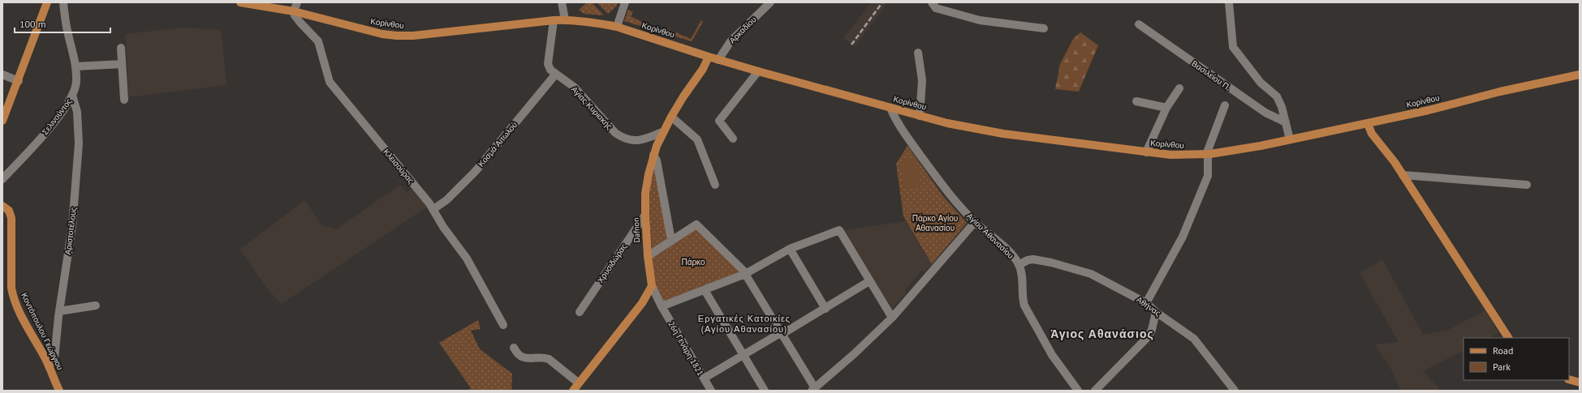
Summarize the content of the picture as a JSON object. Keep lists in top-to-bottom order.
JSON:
{
  "streets": {
    "main road": ["Κορίνθου", "Dafnon", "Κοντόπουλου Γεώργιου"],
    "street": [
      "Αρκαδίου",
      "Βασιλείου Π.",
      "Αγίας Κυριακής",
      "Σελινούντος",
      "Κοσμά Αιτωλού",
      "Κλεισούρας",
      "Αριστοτέλους",
      "Αγίου Αθανασίου",
      "Χρυσιδώρας",
      "Αθήνας",
      "26η Γενάρη 1821"
    ]
  },
  "crossings": [
    ["Κορίνθου", "Αρκαδίου"],
    ["Κορίνθου", "Αγίας Κυριακής"],
    ["Κορίνθου", "Κλεισούρας"],
    ["Κορίνθου", "Dafnon"],
    ["Κορίνθου", "Αγίου Αθανασίου"],
    ["Αγίας Κυριακής", "Κοσμά Αιτωλού"],
    ["Αγίας Κυριακής", "Dafnon"],
    ["Σελινούντος", "Αριστοτέλους"],
    ["Κοσμά Αιτωλού", "Κλεισούρας"],
    ["Dafnon", "Χρυσιδώρας"],
    ["Dafnon", "26η Γενάρη 1821"],
    ["Αριστοτέλους", "Κοντόπουλου Γεώργιου"],
    ["Αγίου Αθανασίου", "Αθήνας"]
  ],
  "districts": ["Εργατικές Κατοικίες (Αγίου Αθανασίου)", "Άγιος Αθανάσιος"],
  "parks": ["Πάρκο Αγίου Αθανασίου", "Πάρκο"],
  "legend": ["Road", "Park"],
  "scale_bar": "100 m"
}
